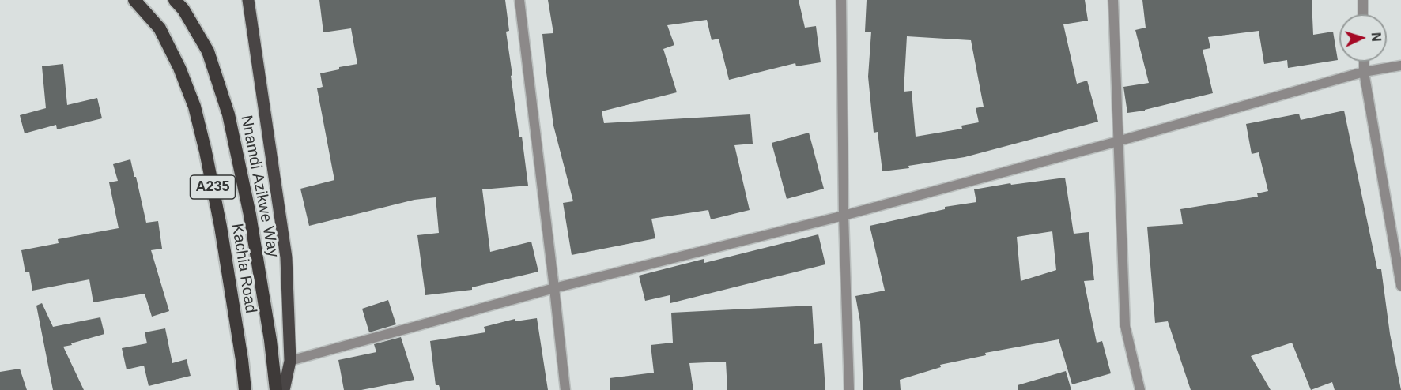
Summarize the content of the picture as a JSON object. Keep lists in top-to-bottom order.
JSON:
{
  "streets": {
    "highway": ["Nnamdi Azikwe Way", "A235", "Kachia Road"]
  },
  "north": "right"
}
